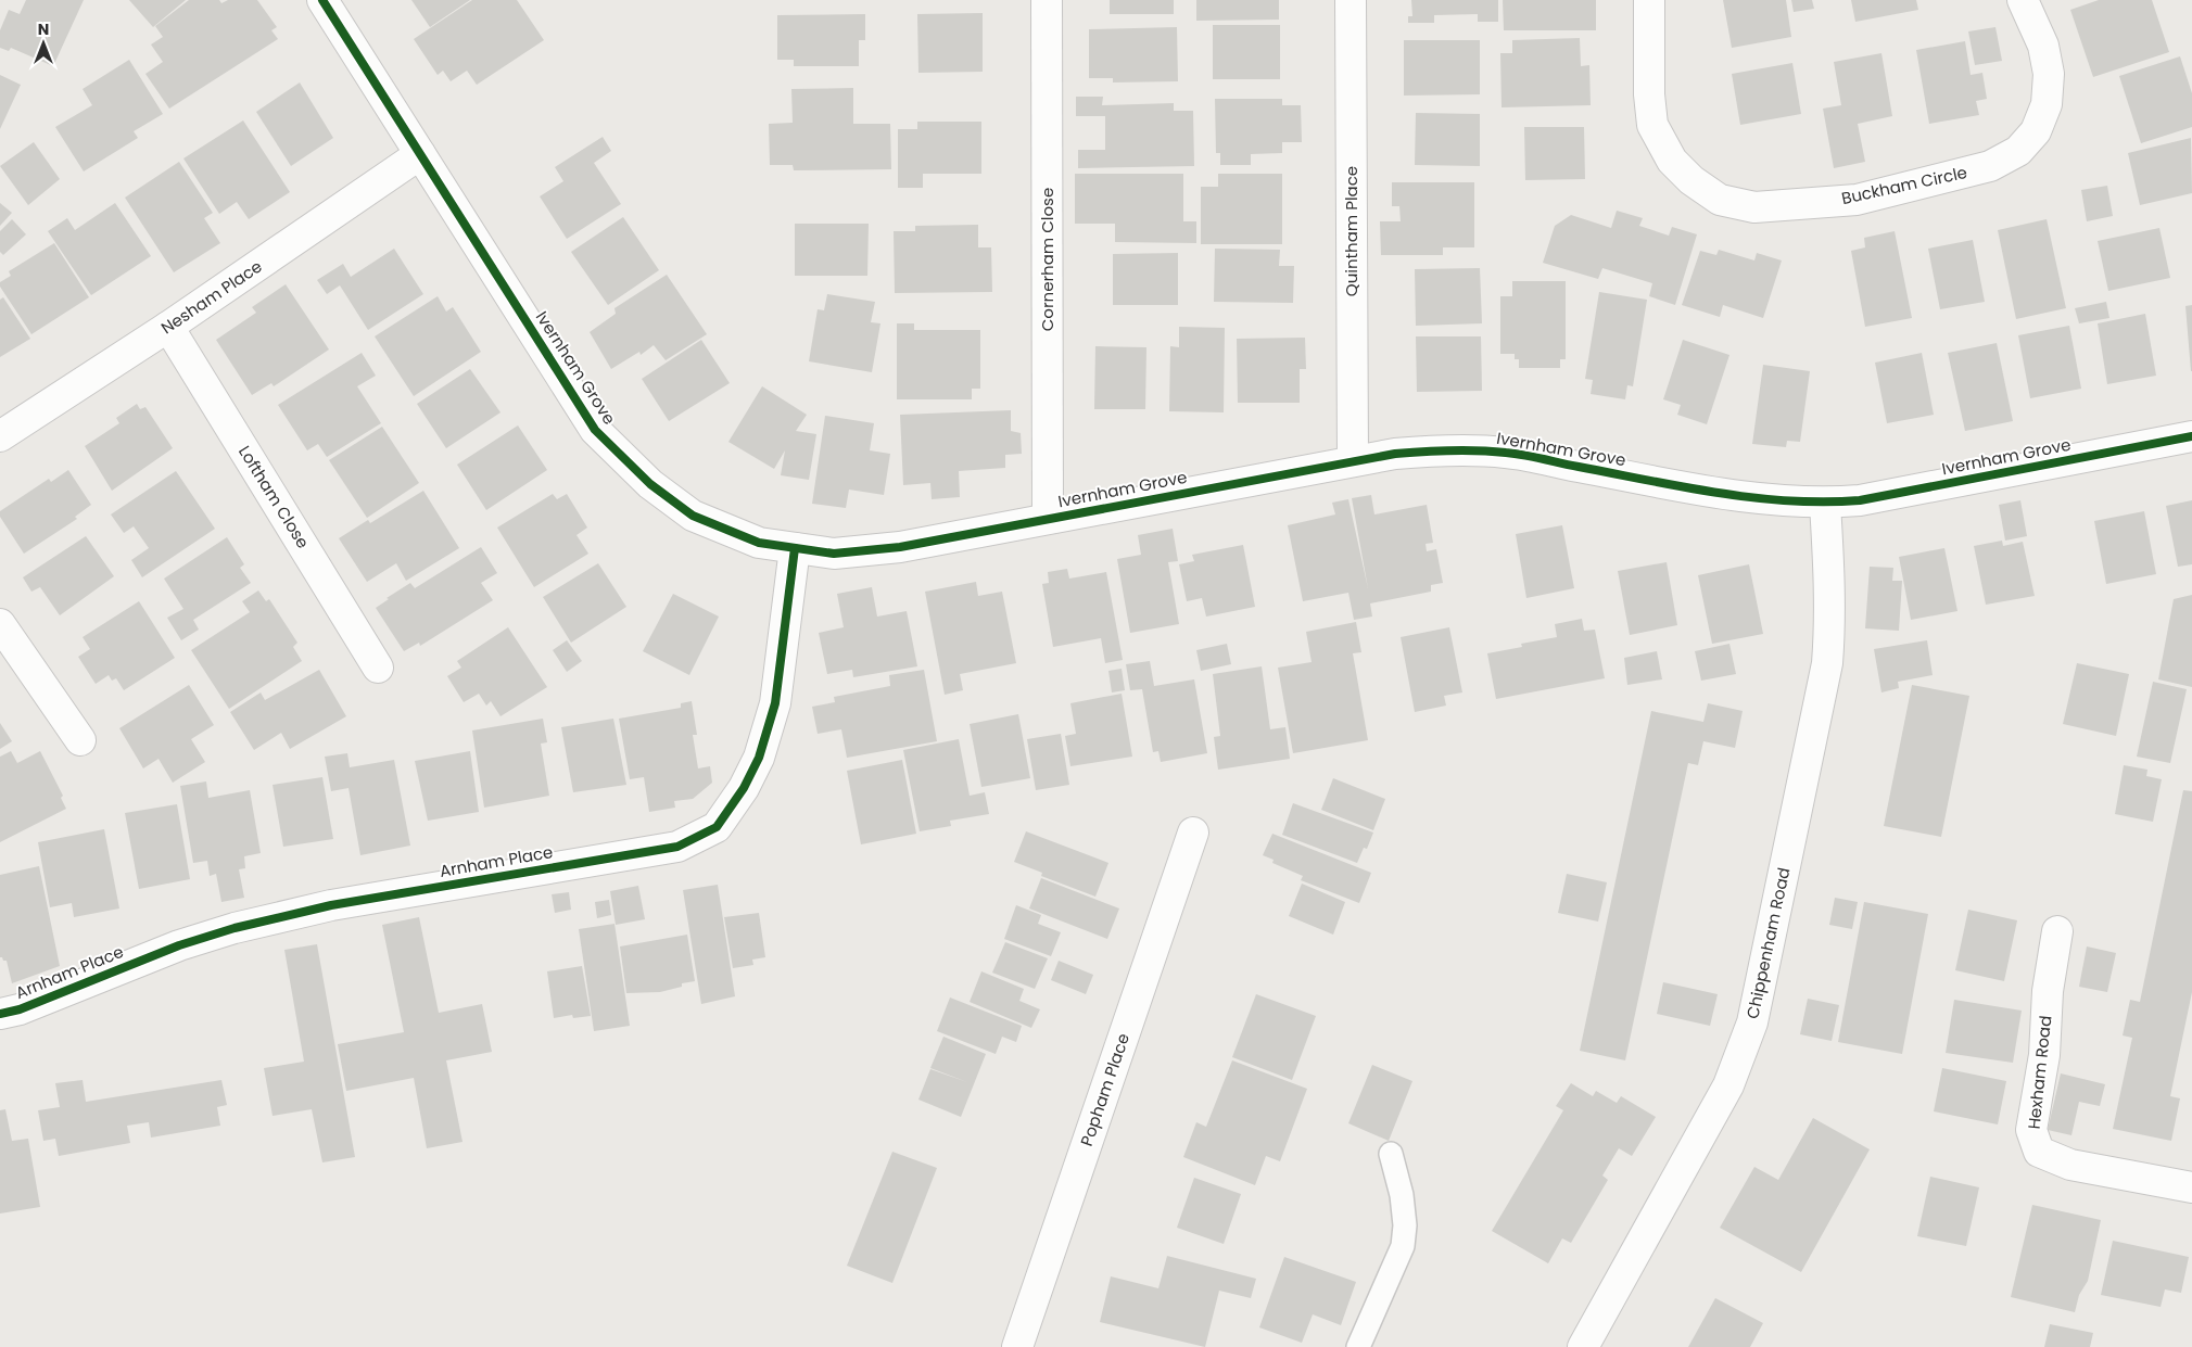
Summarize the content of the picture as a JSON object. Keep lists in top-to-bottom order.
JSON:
{
  "streets": {
    "street": [
      "Buckham Circle",
      "Quintham Place",
      "Cornerham Close",
      "Nesham Place",
      "Ivernham Grove",
      "Loftham Close",
      "Arnham Place",
      "Chippenham Road",
      "Hexham Road",
      "Popham Place"
    ]
  },
  "crossings": [
    ["Quintham Place", "Ivernham Grove"],
    ["Cornerham Close", "Ivernham Grove"],
    ["Nesham Place", "Ivernham Grove"],
    ["Nesham Place", "Loftham Close"],
    ["Ivernham Grove", "Arnham Place"],
    ["Ivernham Grove", "Chippenham Road"]
  ],
  "north": "top"
}
